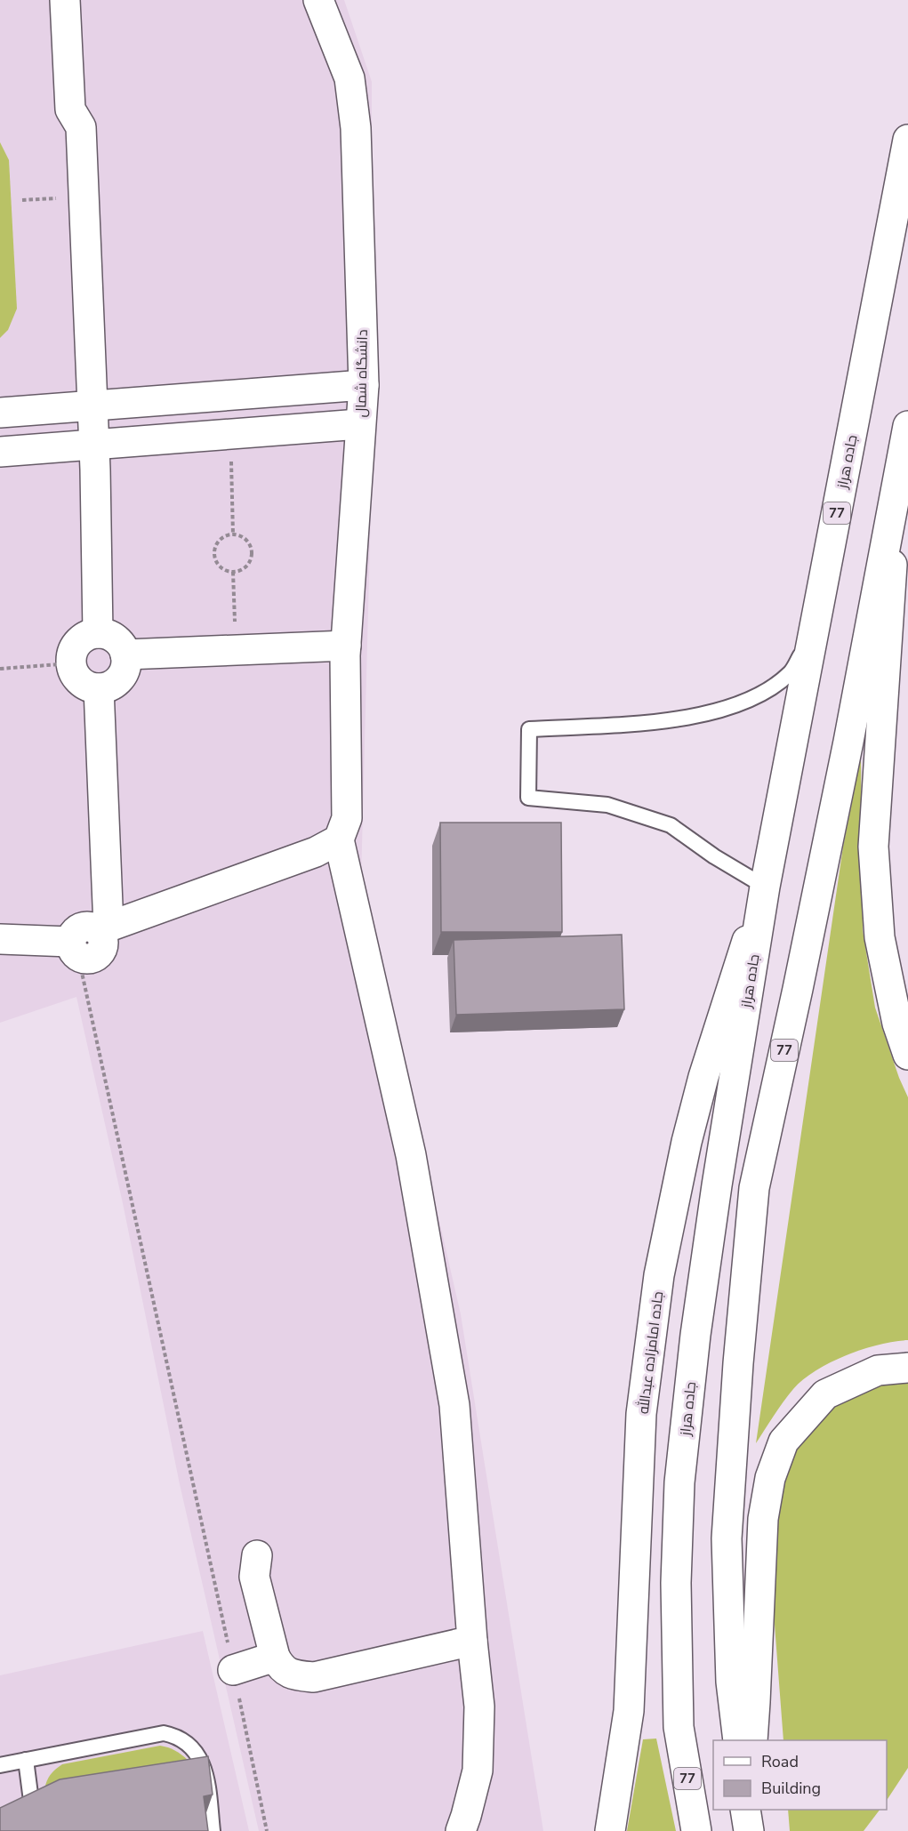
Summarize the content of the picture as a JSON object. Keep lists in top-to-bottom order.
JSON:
{
  "streets": {
    "main road": [
      "دانشگاه شمال",
      "جاده هراز",
      "77",
      "جاده امامزاده عبدالله"
    ]
  },
  "crossings": [
    ["جاده هراز", "جاده امامزاده عبدالله"]
  ],
  "legend": ["Road", "Building"]
}
